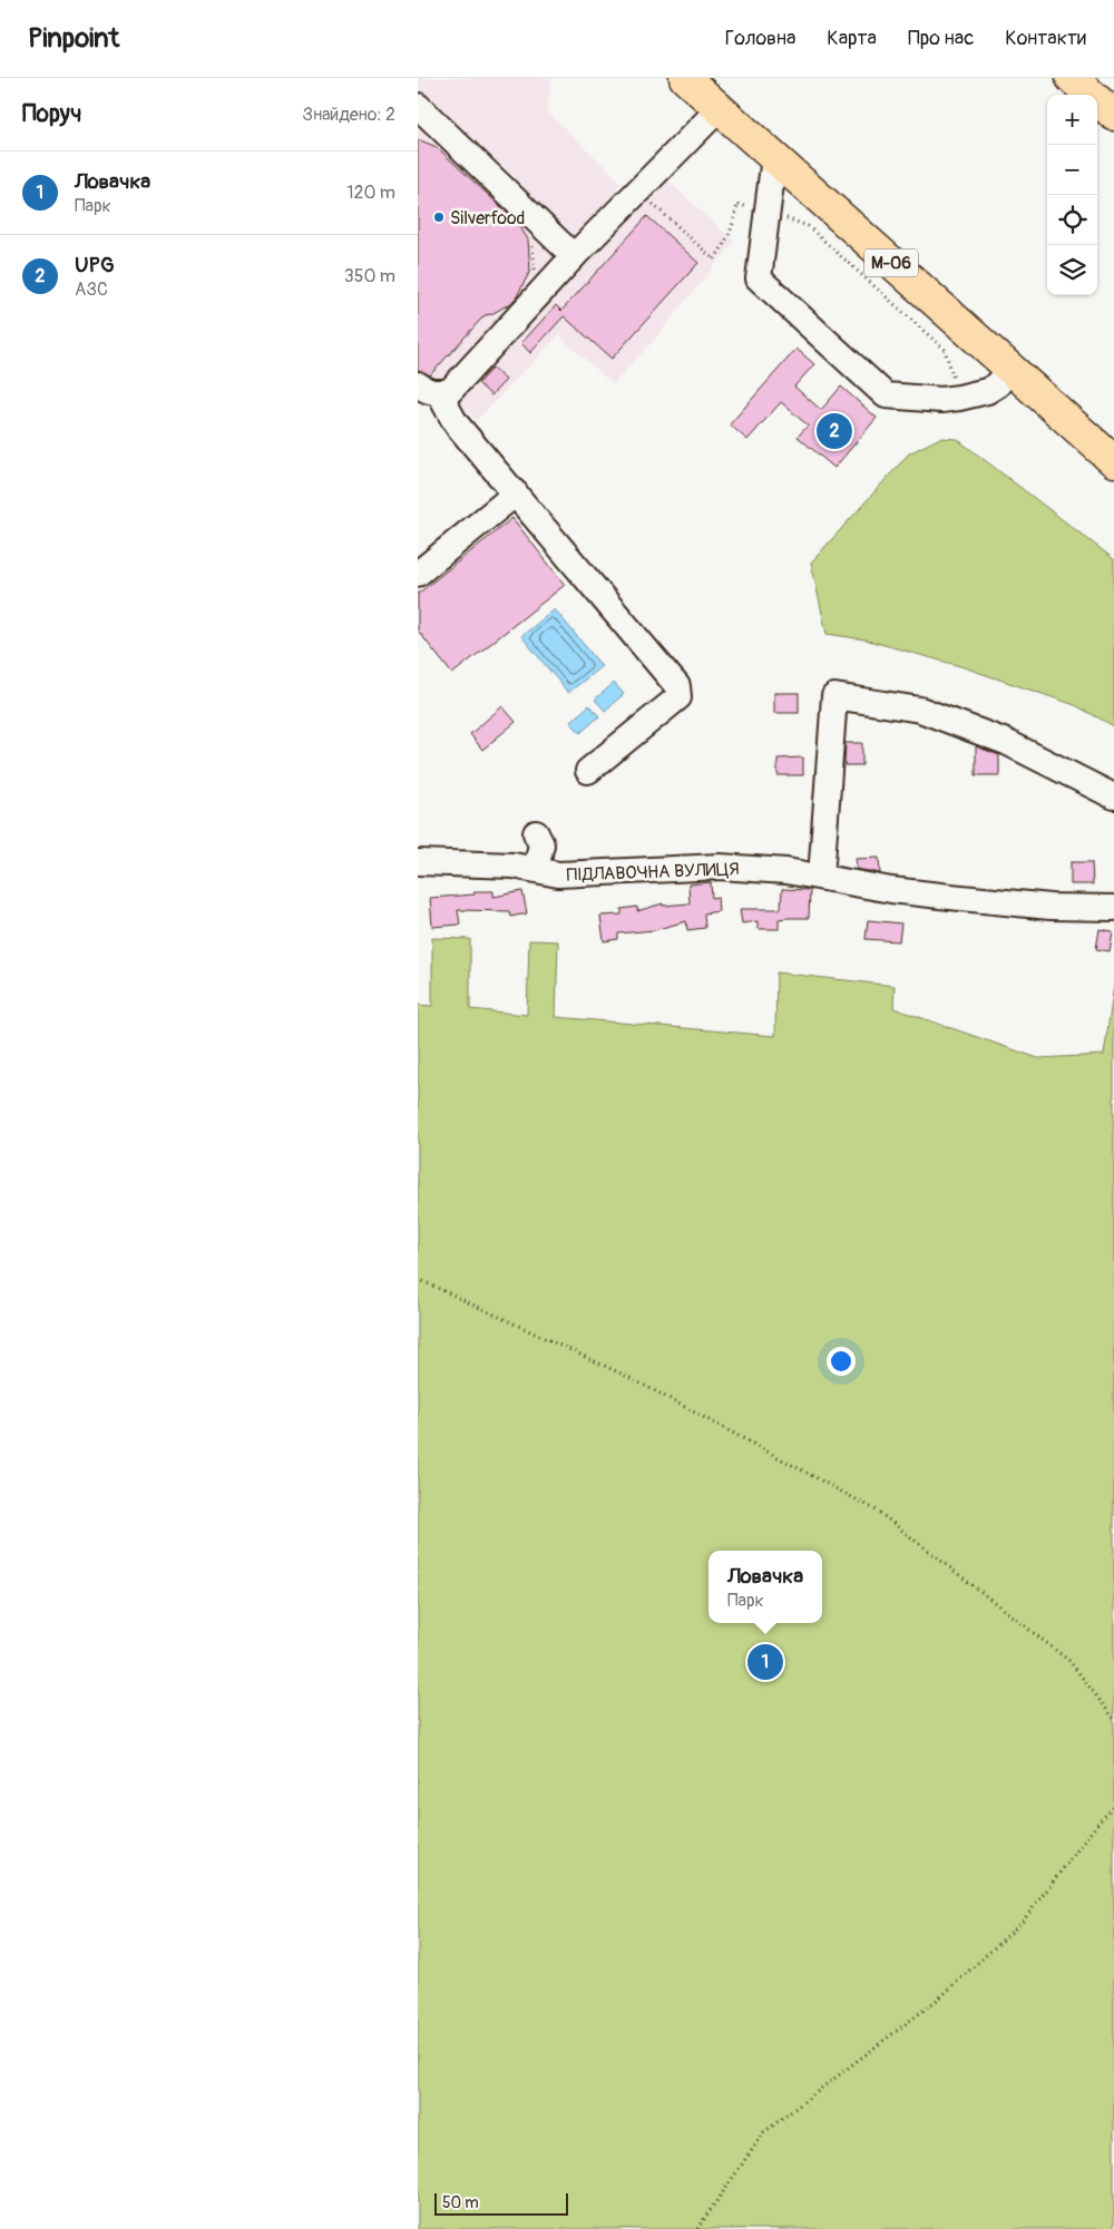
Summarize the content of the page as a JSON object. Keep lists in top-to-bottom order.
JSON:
{
  "streets": {
    "main road": ["М-06"],
    "street": ["ПІДЛАВОЧНА ВУЛИЦЯ"]
  },
  "places": ["Silverfood"],
  "scale_bar": "50 m",
  "page": {
    "header": "Pinpoint",
    "nav": [
      "Головна",
      "Карта",
      "Про нас",
      "Контакти"
    ],
    "heading": ["Поруч", "Знайдено: 2"],
    "map_buttons": ["+", "−"],
    "list": [
      {
        "mark": "1",
        "name": "Ловачка",
        "note": "Парк",
        "value": "120 m"
      },
      {
        "mark": "2",
        "name": "UPG",
        "note": "АЗС",
        "value": "350 m"
      }
    ],
    "pins": ["2", "1"],
    "popup": ["Ловачка", "Парк"],
    "scale": "50 m"
  }
}
